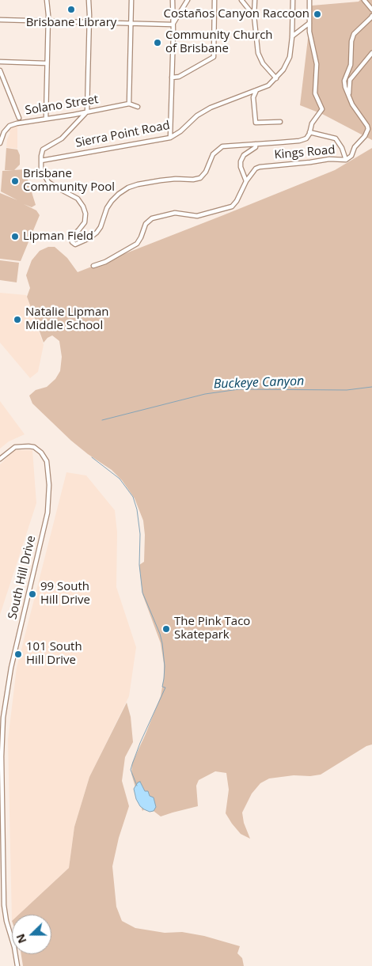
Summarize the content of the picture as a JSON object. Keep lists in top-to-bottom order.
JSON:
{
  "streets": {
    "street": [
      "Solano Street",
      "Sierra Point Road",
      "Kings Road",
      "South Hill Drive"
    ]
  },
  "water": ["Buckeye Canyon"],
  "places": [
    "Brisbane Library",
    "Costaños Canyon Raccoon",
    "Community Church of Brisbane",
    "Brisbane Community Pool",
    "Lipman Field",
    "Natalie Lipman Middle School",
    "99 South Hill Drive",
    "The Pink Taco Skatepark",
    "101 South Hill Drive"
  ],
  "north": "left"
}
